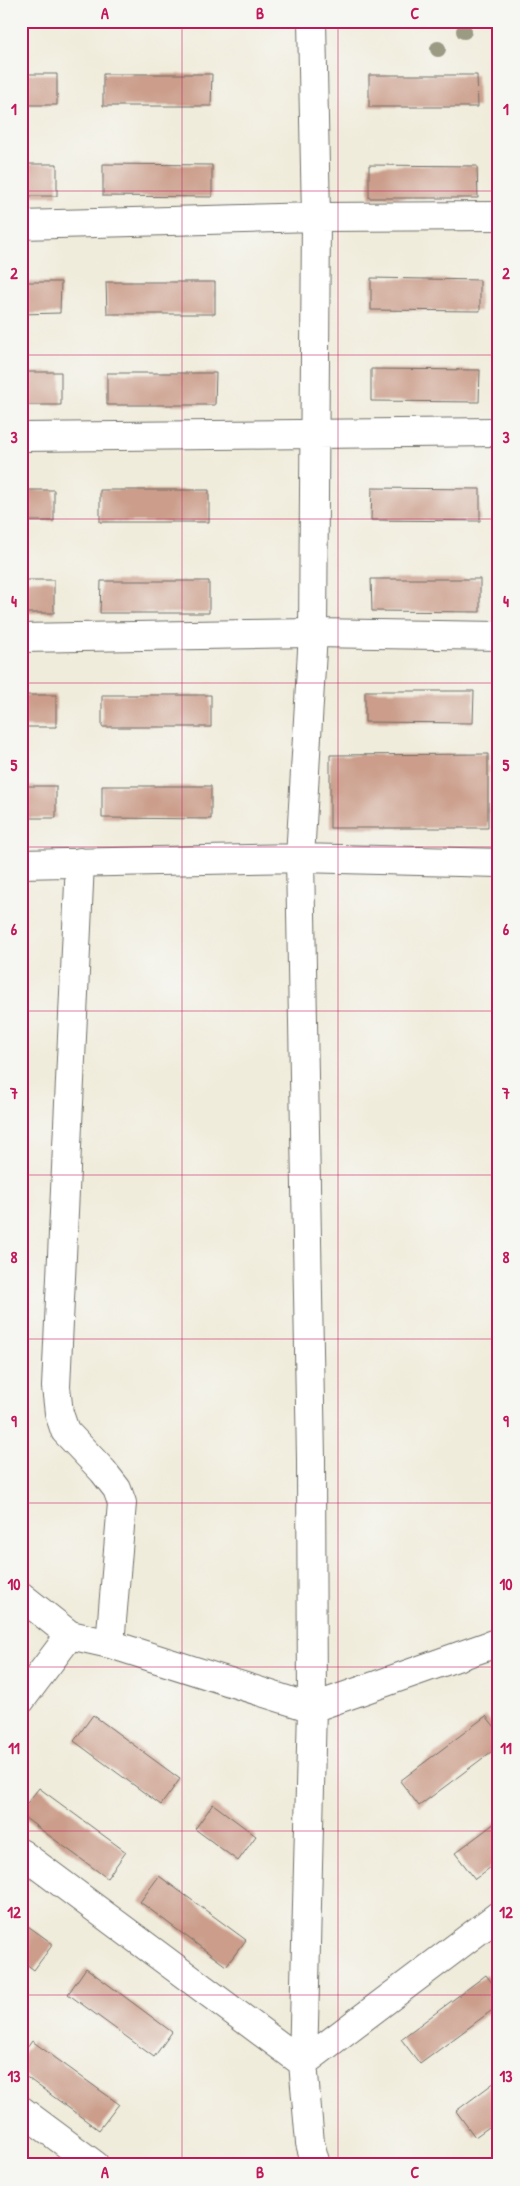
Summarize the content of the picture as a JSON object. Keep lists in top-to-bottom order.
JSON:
{
  "grid": {
    "columns": ["A", "B", "C"],
    "rows": [
      "1",
      "2",
      "3",
      "4",
      "5",
      "6",
      "7",
      "8",
      "9",
      "10",
      "11",
      "12",
      "13"
    ]
  }
}
